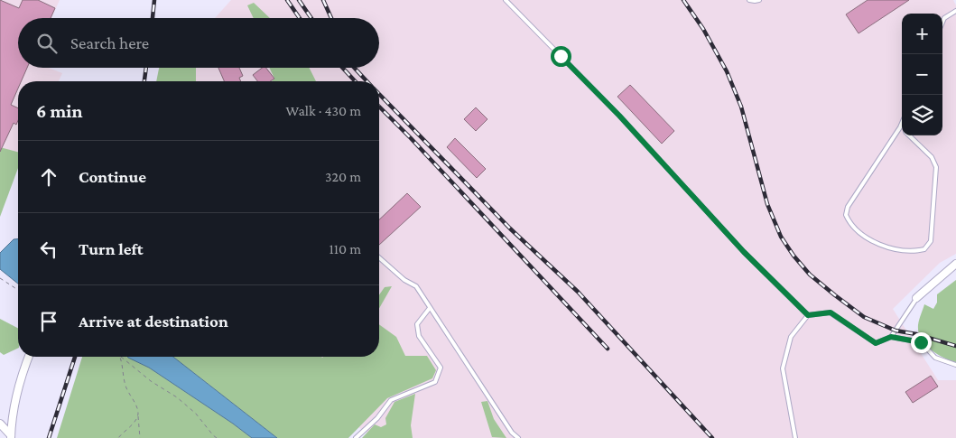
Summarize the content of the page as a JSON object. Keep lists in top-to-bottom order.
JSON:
{
  "page": {
    "map_buttons": ["+", "−"],
    "search": "Search here",
    "heading": ["6 min", "Walk · 430 m"],
    "list": [
      ["Continue", "320 m"],
      ["Turn left", "110 m"],
      "Arrive at destination"
    ]
  }
}
